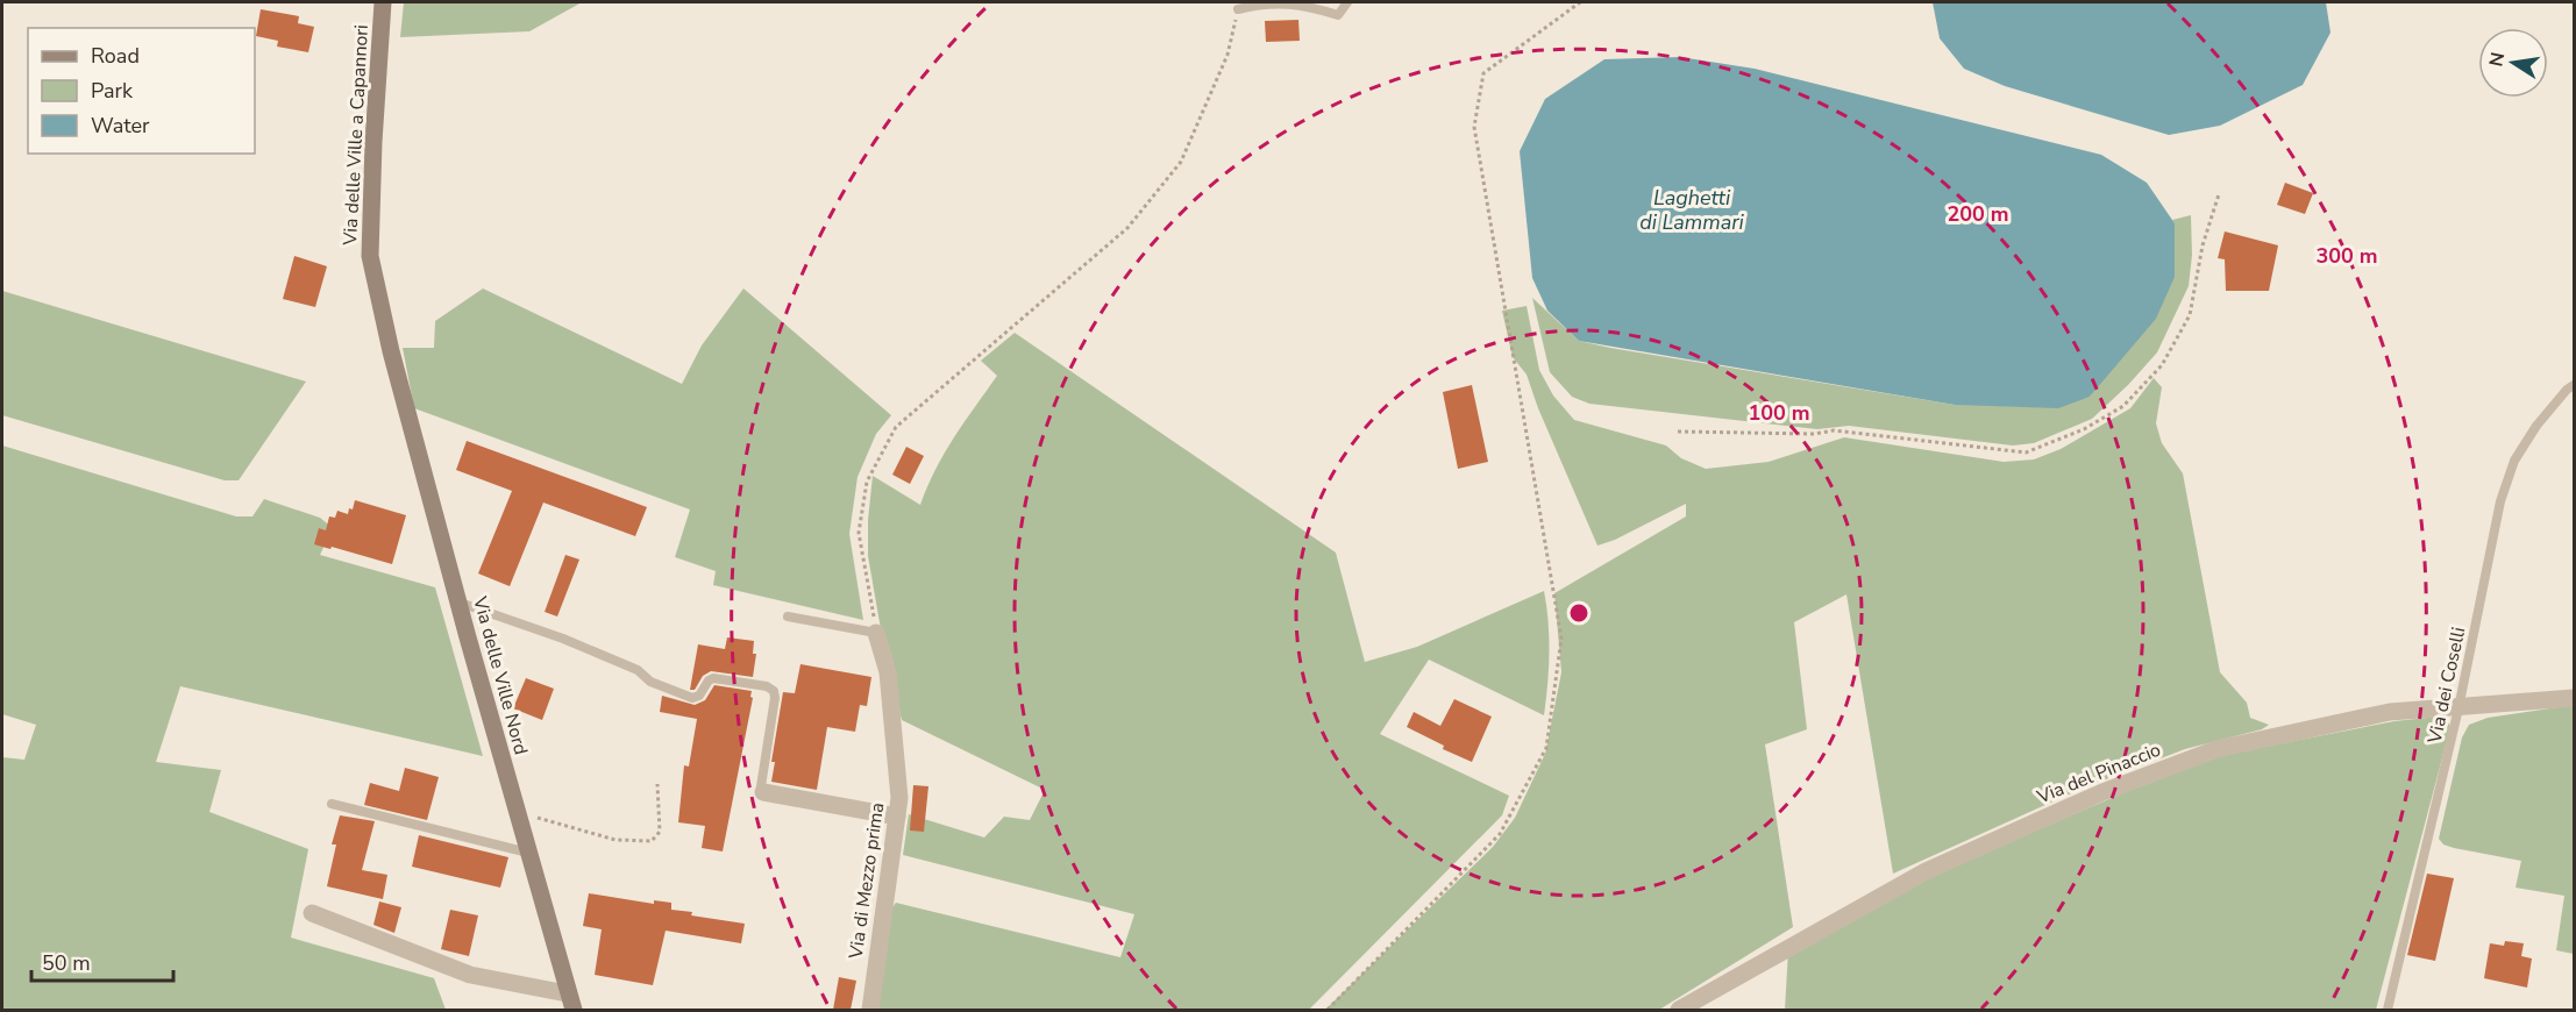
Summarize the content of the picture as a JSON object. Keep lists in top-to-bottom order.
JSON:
{
  "streets": {
    "street": [
      "Via delle Ville a Capannori",
      "Via delle Ville Nord",
      "Via del Pinaccio",
      "Via di Mezzo prima"
    ],
    "lane": ["Via dei Coselli"]
  },
  "crossings": [
    ["Via delle Ville a Capannori", "Via delle Ville Nord"],
    ["Via dei Coselli", "Via del Pinaccio"]
  ],
  "water": ["Laghetti di Lammari"],
  "legend": ["Road", "Park", "Water"],
  "scale_bar": "50 m",
  "north": "left",
  "rings": ["200 m", "300 m", "100 m"]
}
